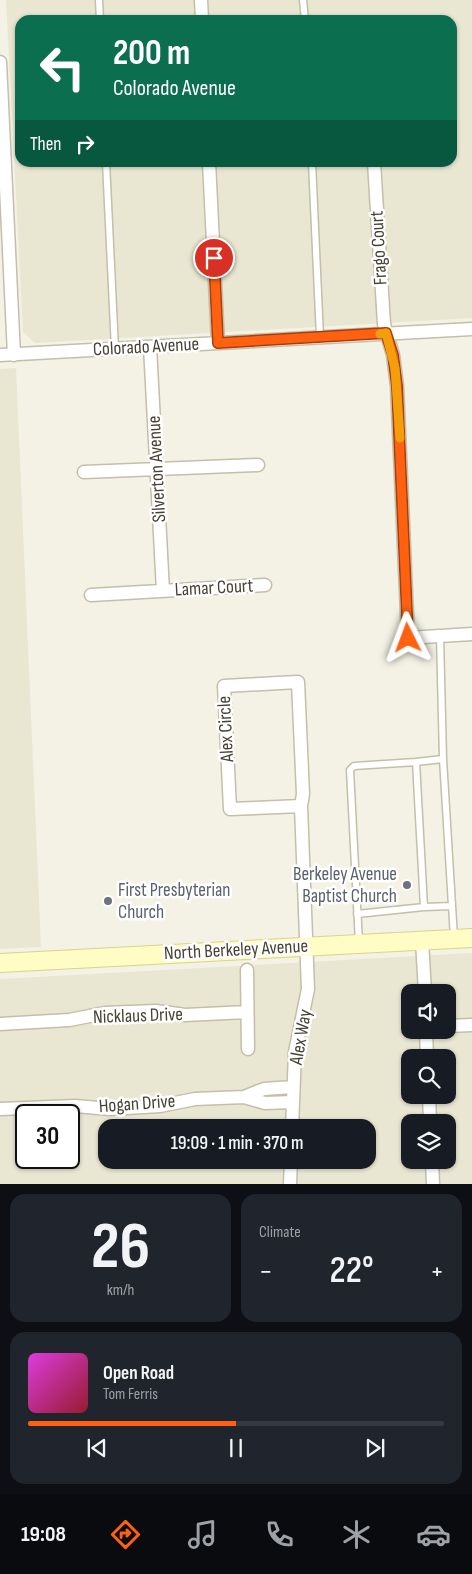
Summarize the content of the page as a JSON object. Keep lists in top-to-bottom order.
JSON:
{
  "streets": {
    "street": [
      "Frago Court",
      "Colorado Avenue",
      "Silverton Avenue",
      "Lamar Court",
      "Alex Circle",
      "North Berkeley Avenue",
      "Nicklaus Drive",
      "Alex Way",
      "Hogan Drive"
    ]
  },
  "crossings": [
    ["Frago Court", "Colorado Avenue"],
    ["Colorado Avenue", "Silverton Avenue"],
    ["Silverton Avenue", "Lamar Court"],
    ["Alex Circle", "North Berkeley Avenue"],
    ["Alex Circle", "Alex Way"],
    ["North Berkeley Avenue", "Alex Way"],
    ["Alex Way", "Hogan Drive"]
  ],
  "places": ["Berkeley Avenue Baptist Church", "First Presbyterian Church"],
  "page": {
    "turn": ["200 m", "Colorado Avenue"],
    "then": "Then",
    "limit": "30",
    "trip": "19:09 · 1 min · 370 m",
    "tile": [
      ["26", "km/h"],
      "Climate"
    ],
    "heat": ["−", "22°", "+"],
    "song": ["Open Road", "Tom Ferris"],
    "tabs": "19:08"
  }
}
